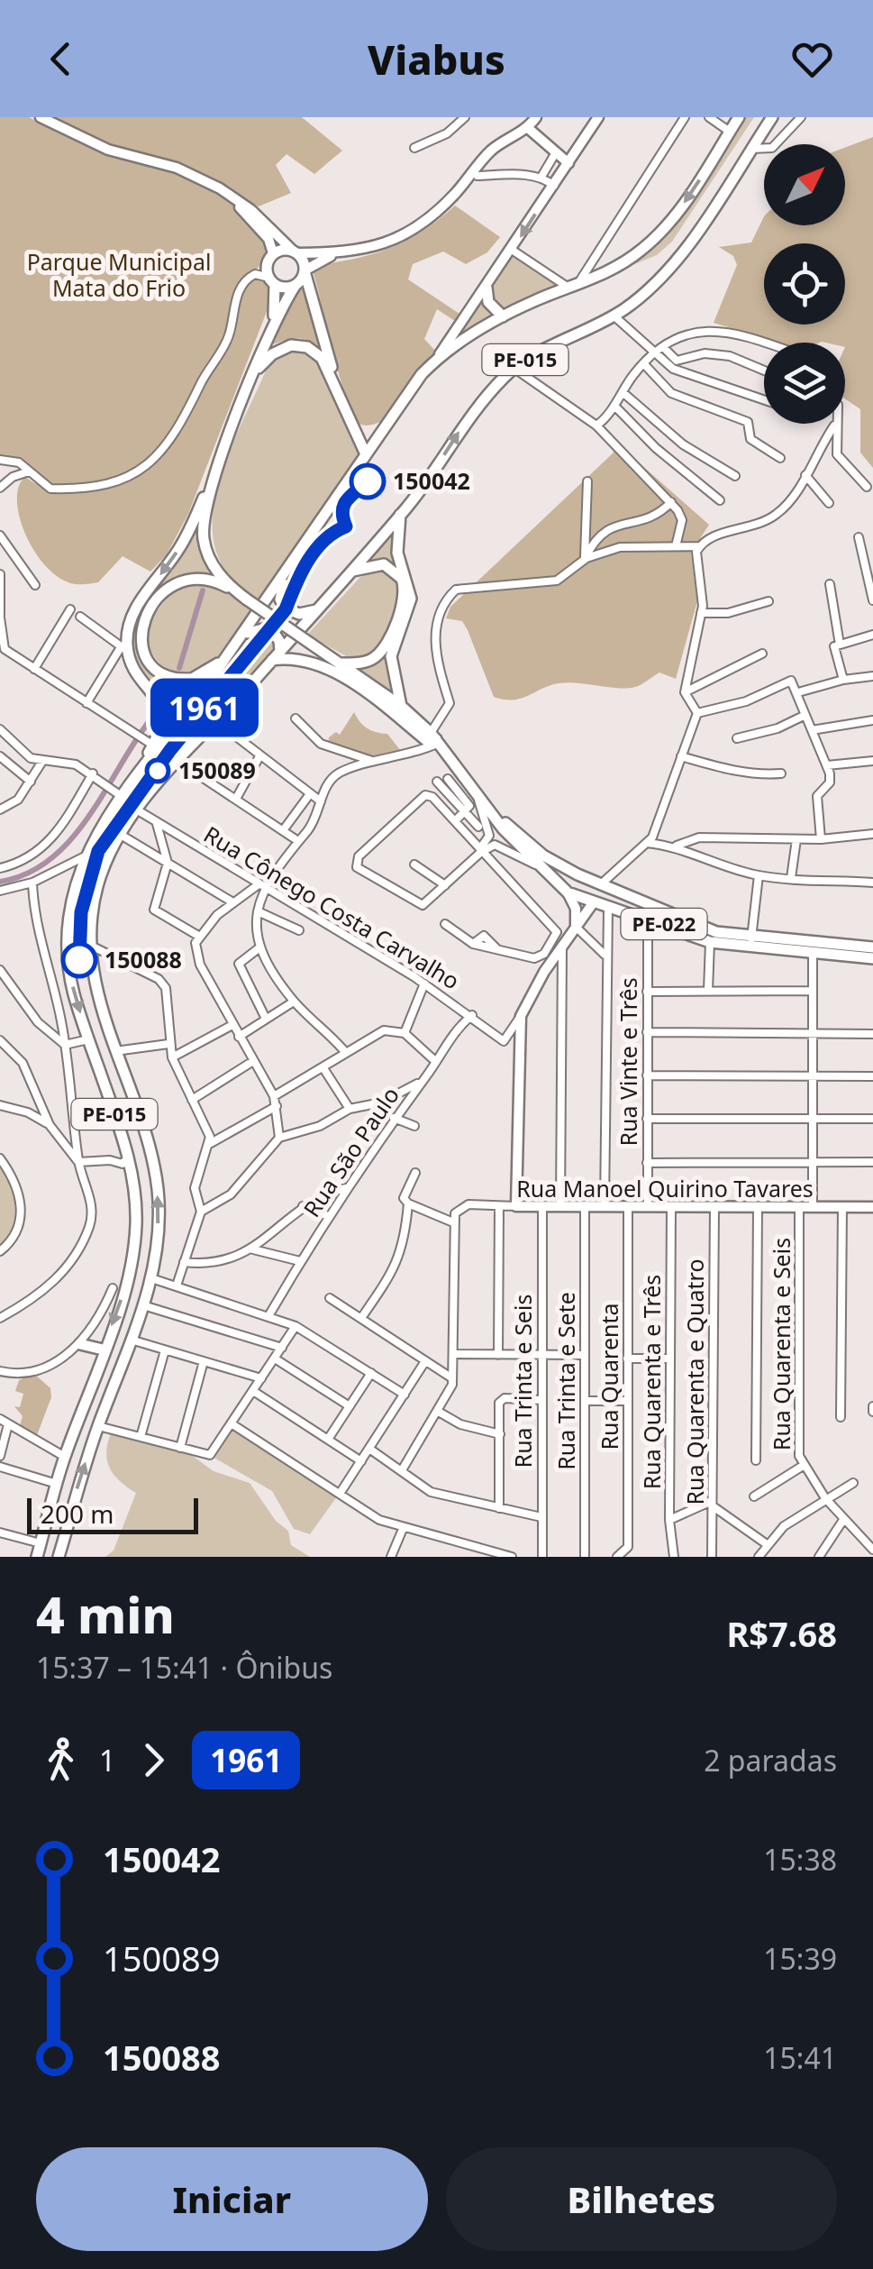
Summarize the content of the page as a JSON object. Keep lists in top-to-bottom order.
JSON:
{
  "streets": {
    "highway": ["PE-015", "PE-022"],
    "main road": ["Rua Manoel Quirino Tavares"],
    "street": [
      "Rua Cônego Costa Carvalho",
      "Rua Vinte e Três",
      "Rua São Paulo",
      "Rua Quarenta e Seis",
      "Rua Quarenta",
      "Rua Trinta e Seis",
      "Rua Trinta e Sete",
      "Rua Quarenta e Três",
      "Rua Quarenta e Quatro"
    ]
  },
  "crossings": [
    ["PE-015", "Rua Cônego Costa Carvalho"],
    ["Rua Cônego Costa Carvalho", "Rua São Paulo"],
    ["PE-022", "Rua Vinte e Três"],
    ["Rua Vinte e Três", "Rua Manoel Quirino Tavares"],
    ["Rua Manoel Quirino Tavares", "Rua Quarenta e Seis"],
    ["Rua Manoel Quirino Tavares", "Rua Quarenta"],
    ["Rua Manoel Quirino Tavares", "Rua Trinta e Seis"],
    ["Rua Manoel Quirino Tavares", "Rua Trinta e Sete"],
    ["Rua Manoel Quirino Tavares", "Rua Quarenta e Três"],
    ["Rua Manoel Quirino Tavares", "Rua Quarenta e Quatro"]
  ],
  "parks": ["Parque Municipal Mata do Frio"],
  "places": ["150042", "150089", "150088"],
  "lines": ["bus line 1961"],
  "scale_bar": "200 m",
  "north": "top right",
  "page": {
    "header": "Viabus",
    "on_map": "1961",
    "scale": "200 m",
    "heading": ["4 min", "15:37 – 15:41 · Ônibus", "R$7.68"],
    "legs": ["1", "1961", "2 paradas"],
    "list": [
      {
        "name": "150042",
        "value": "15:38"
      },
      {
        "name": "150089",
        "value": "15:39"
      },
      {
        "name": "150088",
        "value": "15:41"
      }
    ],
    "buttons": ["Iniciar", "Bilhetes"]
  }
}
